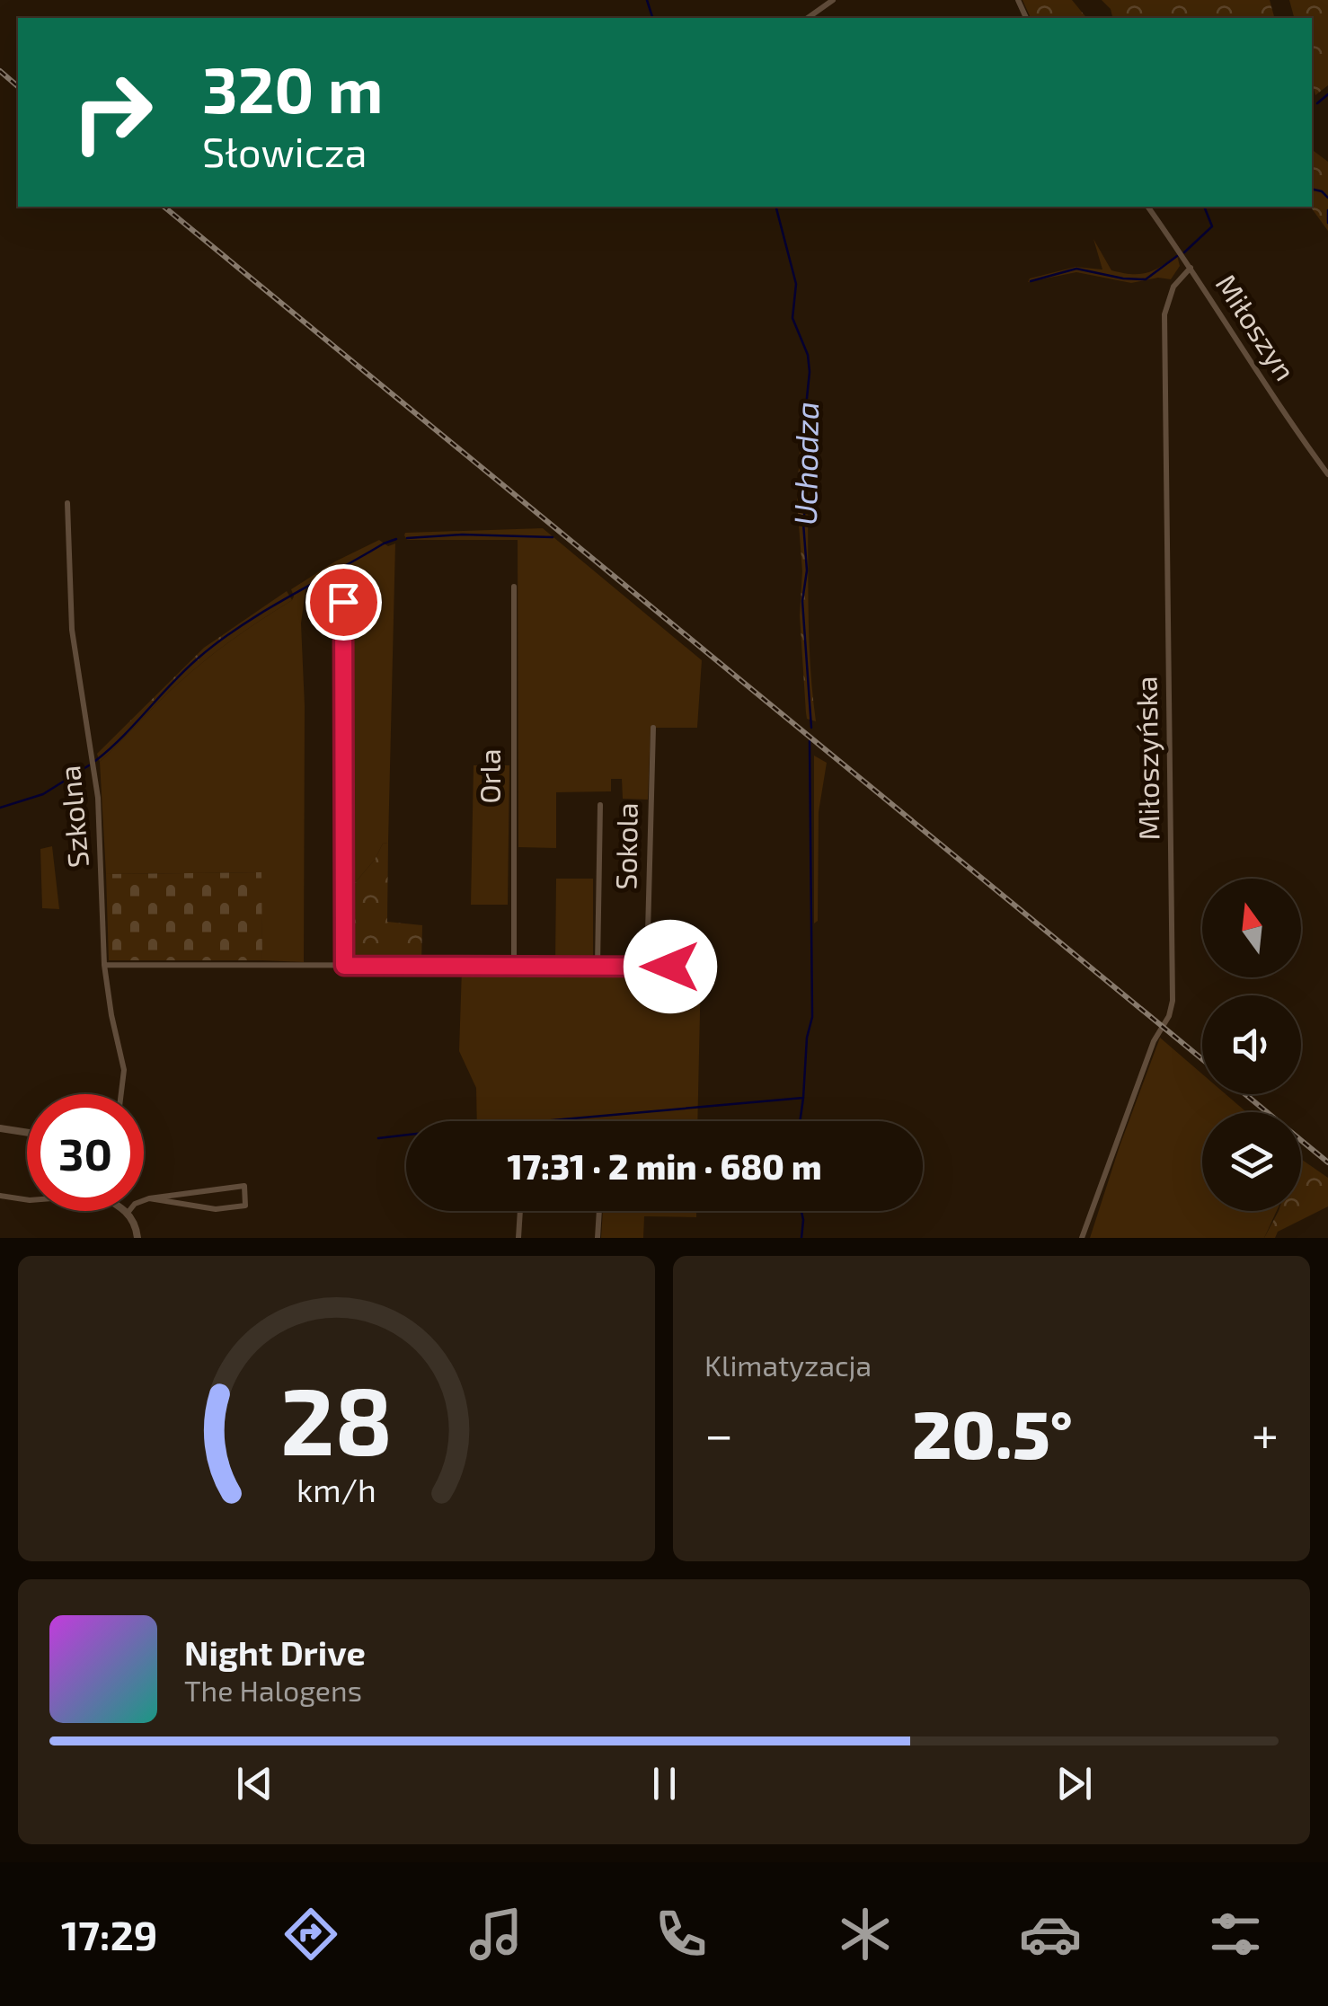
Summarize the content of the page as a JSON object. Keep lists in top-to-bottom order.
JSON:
{
  "streets": {
    "street": [
      "Miłoszyn",
      "Miłoszyńska",
      "Orla",
      "Szkolna",
      "Sokola"
    ]
  },
  "crossings": [
    ["Miłoszyn", "Miłoszyńska"]
  ],
  "water": ["Uchodza"],
  "north": "top",
  "page": {
    "turn": ["320 m", "Słowicza"],
    "limit": "30",
    "trip": "17:31 · 2 min · 680 m",
    "tile": "Klimatyzacja",
    "heat": ["−", "20.5°", "+"],
    "song": ["Night Drive", "The Halogens"],
    "tabs": "17:29",
    "gauge": ["28", "km/h"]
  }
}
